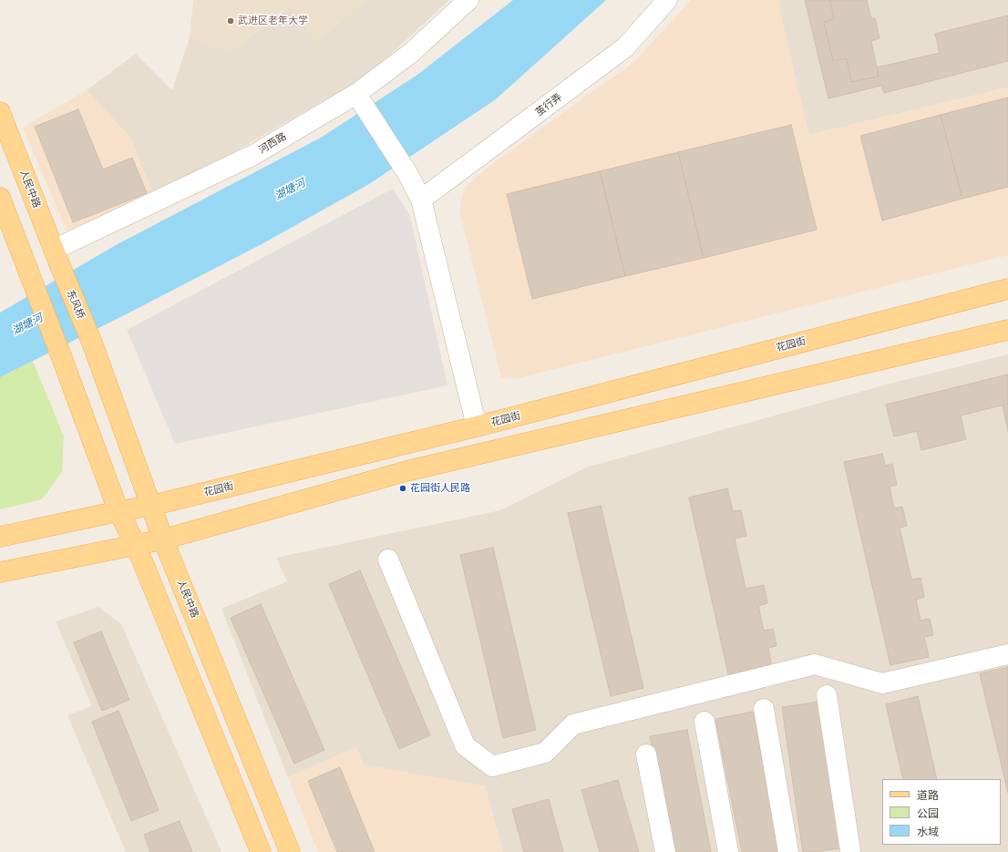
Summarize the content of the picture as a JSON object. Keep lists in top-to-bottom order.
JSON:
{
  "streets": {
    "main road": ["人民中路", "东风桥", "花园街"],
    "street": ["茧行弄", "河西路"]
  },
  "crossings": [
    ["河西路", "人民中路"],
    ["河西路", "东风桥"],
    ["人民中路", "东风桥"],
    ["人民中路", "花园街"]
  ],
  "water": ["湖塘河"],
  "places": ["武进区老年大学", "花园街人民路"],
  "legend": ["道路", "公园", "水域"]
}
